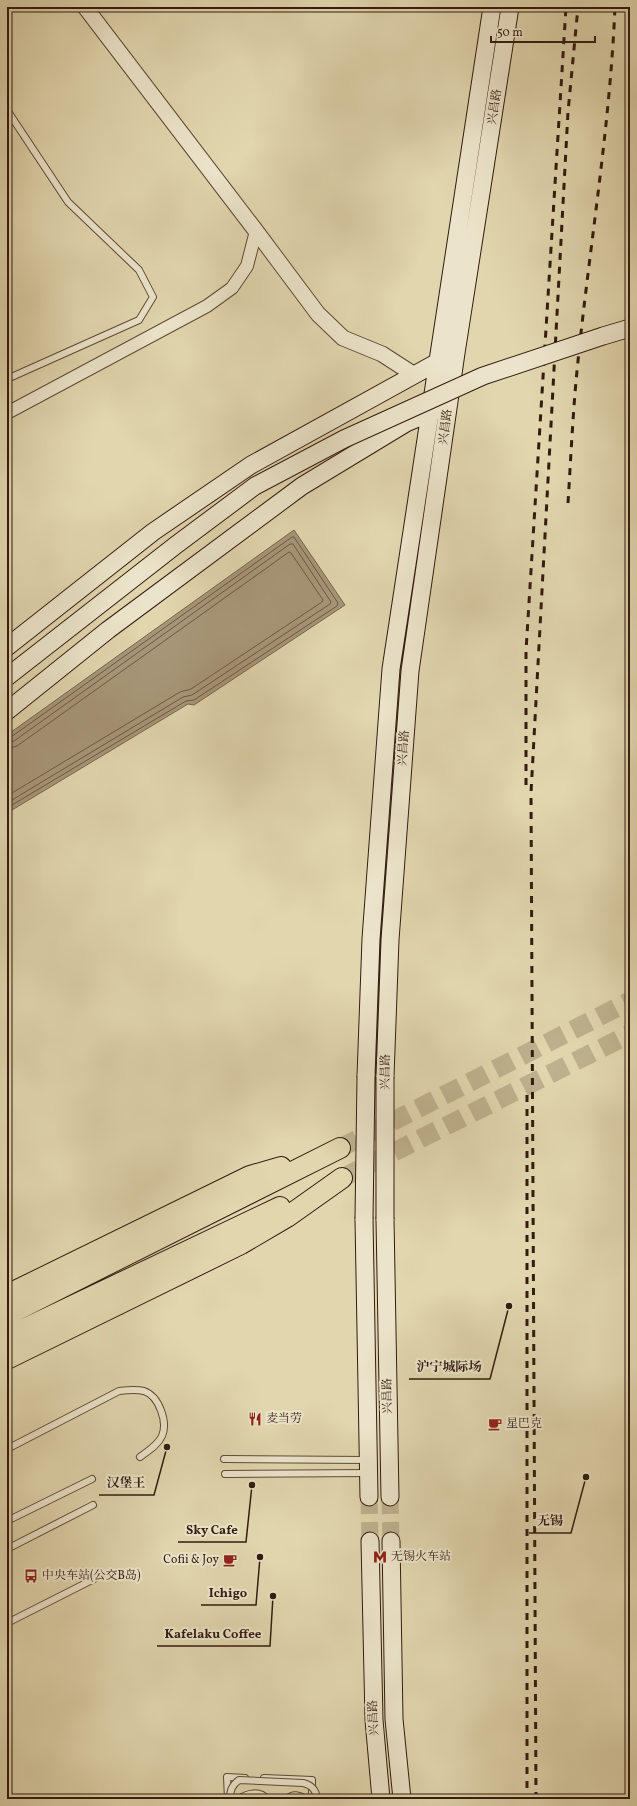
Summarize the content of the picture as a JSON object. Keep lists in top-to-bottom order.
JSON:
{
  "streets": {
    "main road": ["兴昌路"]
  },
  "places": {
    "other": [
      "沪宁城际场",
      "汉堡王",
      "无锡",
      "Sky Cafe",
      "Ichigo",
      "Kafelaku Coffee"
    ],
    "restaurant": ["麦当劳"],
    "cafe": ["星巴克", "Cofii & Joy"],
    "metro station": ["无锡火车站"],
    "bus stop": ["中央车站(公交B岛)"]
  },
  "scale_bar": "50 m"
}
